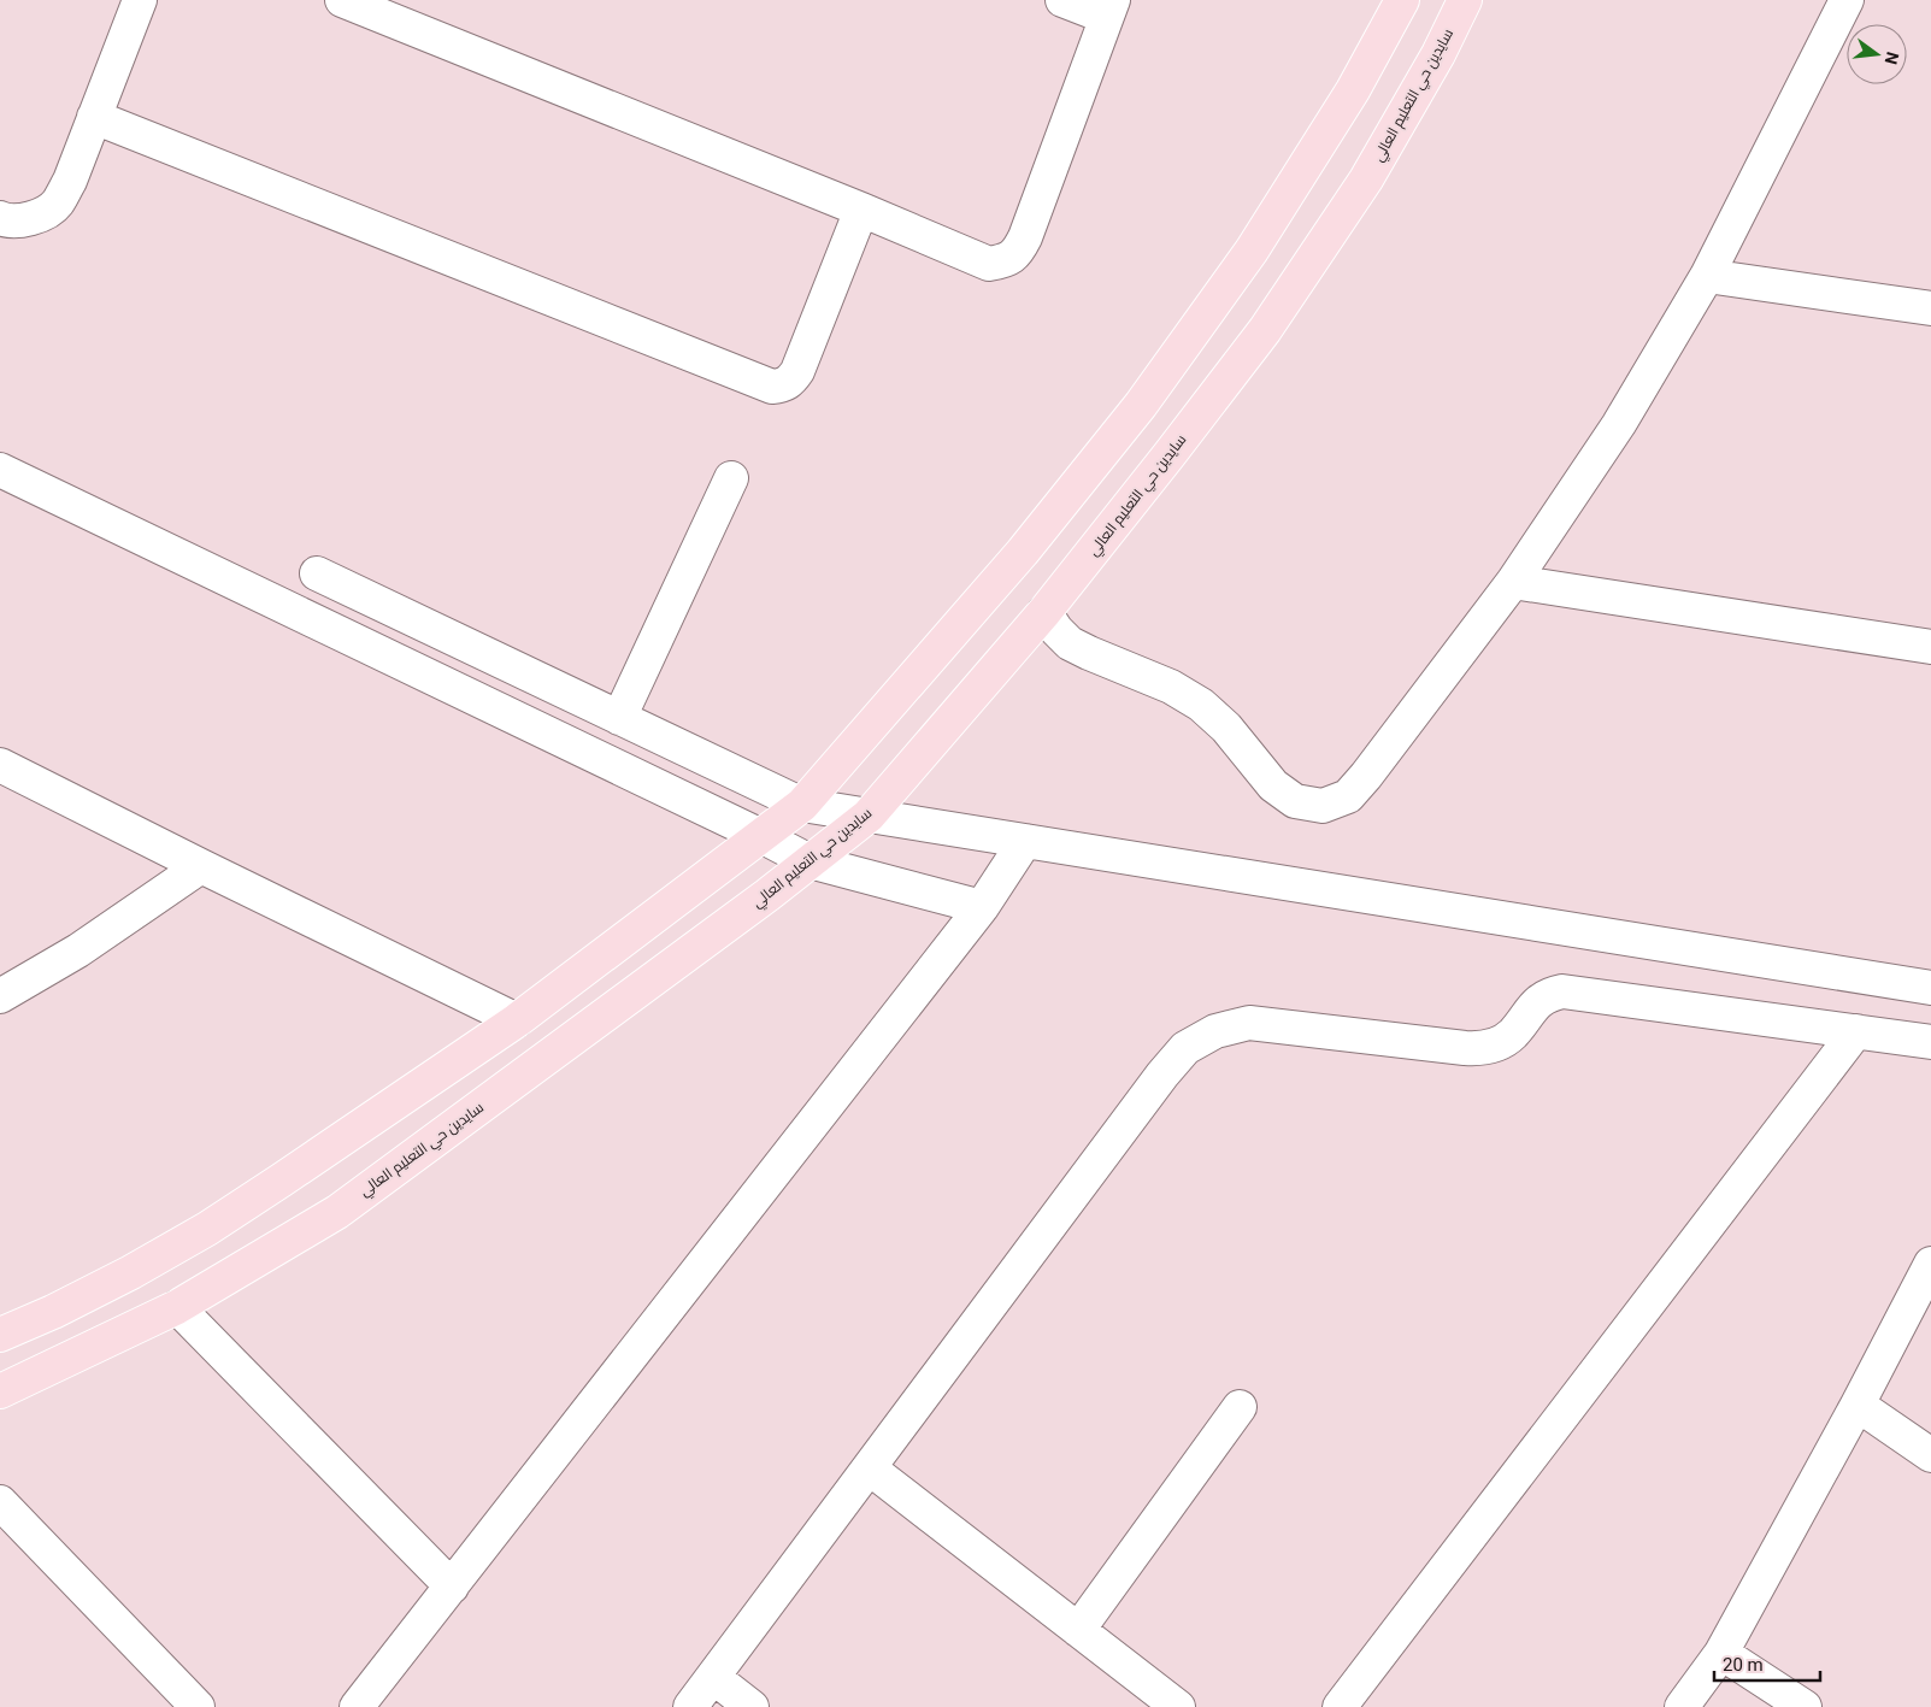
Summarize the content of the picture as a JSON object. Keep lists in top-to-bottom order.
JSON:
{
  "streets": {
    "main road": ["سايدين حي التعليم العالي"]
  },
  "scale_bar": "20 m",
  "north": "right"
}
